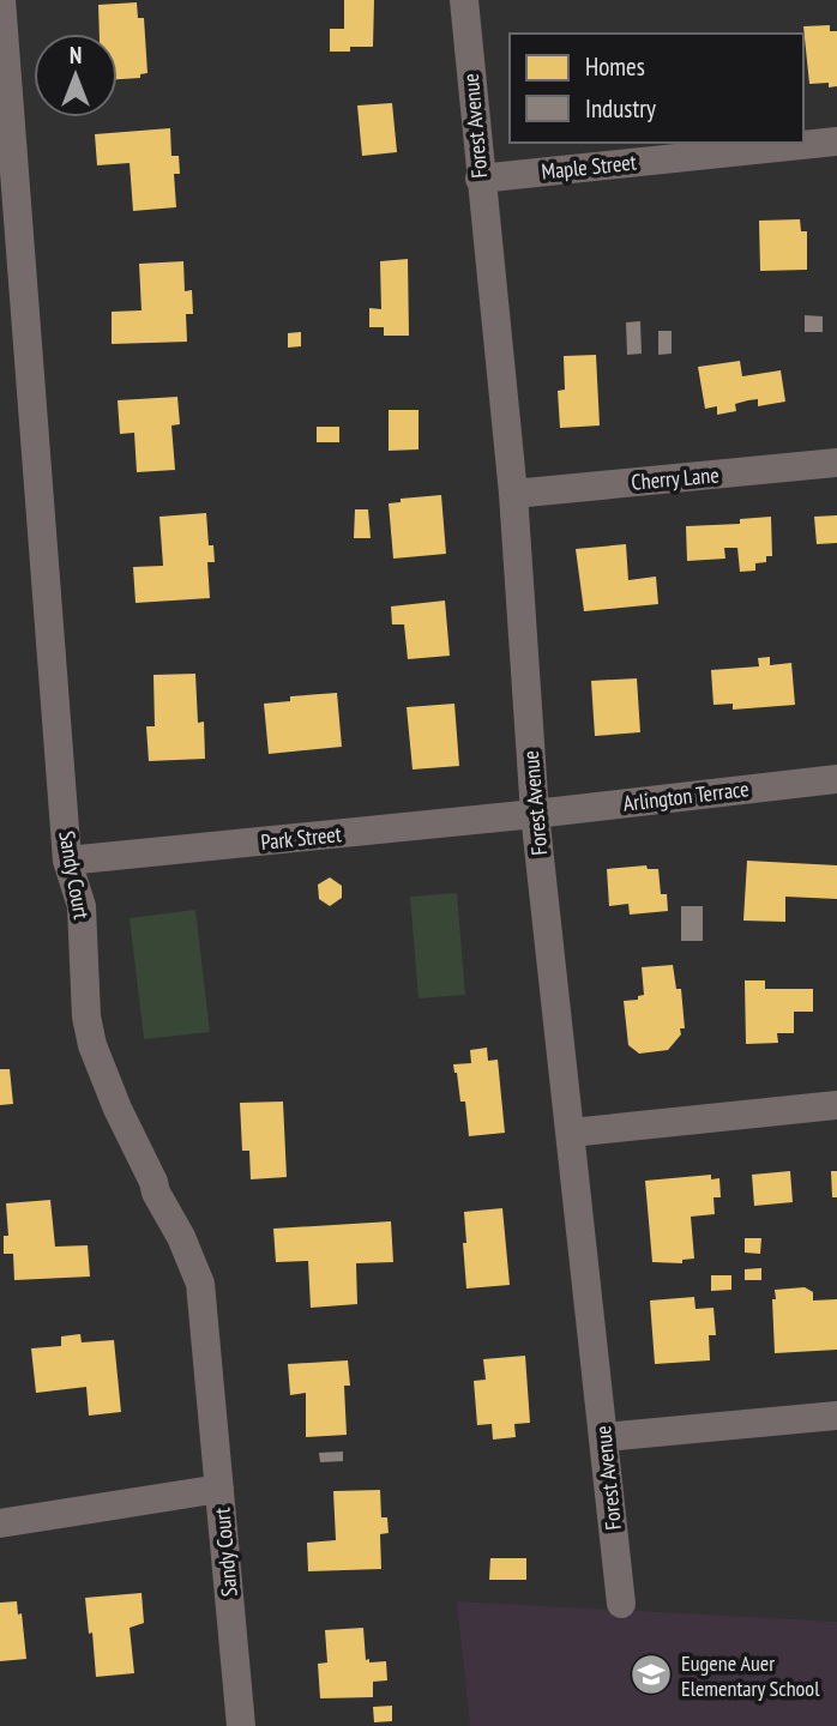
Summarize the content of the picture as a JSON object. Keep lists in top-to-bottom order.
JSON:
{
  "streets": {
    "street": [
      "Forest Avenue",
      "Maple Street",
      "Cherry Lane",
      "Arlington Terrace",
      "Park Street",
      "Sandy Court"
    ]
  },
  "crossings": [
    ["Forest Avenue", "Maple Street"],
    ["Forest Avenue", "Cherry Lane"],
    ["Forest Avenue", "Arlington Terrace"],
    ["Forest Avenue", "Park Street"],
    ["Arlington Terrace", "Park Street"],
    ["Park Street", "Sandy Court"]
  ],
  "places": {
    "school or university": ["Eugene Auer Elementary School"]
  },
  "legend": ["Homes", "Industry"],
  "north": "top"
}
